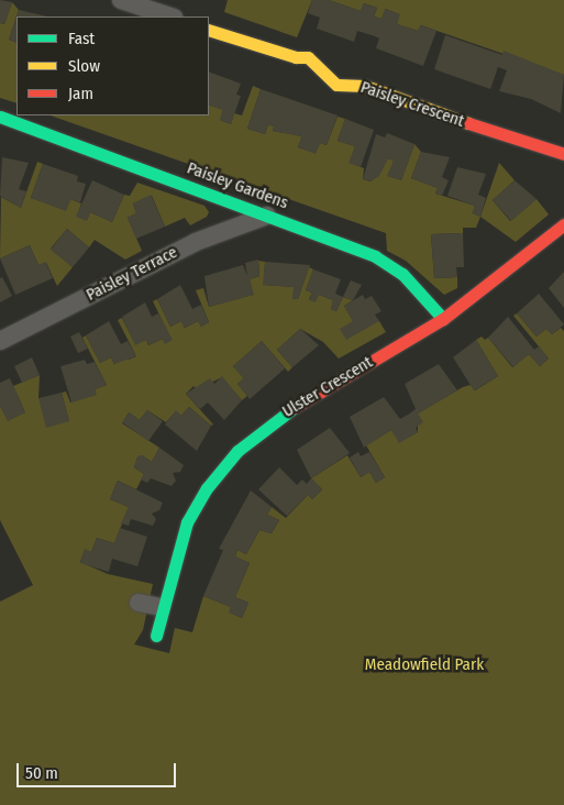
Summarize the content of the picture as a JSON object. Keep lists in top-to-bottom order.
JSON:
{
  "streets": {
    "street": [
      "Paisley Crescent",
      "Paisley Gardens",
      "Paisley Terrace",
      "Ulster Crescent"
    ]
  },
  "crossings": [
    ["Paisley Gardens", "Paisley Terrace"],
    ["Paisley Gardens", "Ulster Crescent"]
  ],
  "parks": ["Meadowfield Park"],
  "legend": ["Fast", "Slow", "Jam"],
  "scale_bar": "50 m"
}
